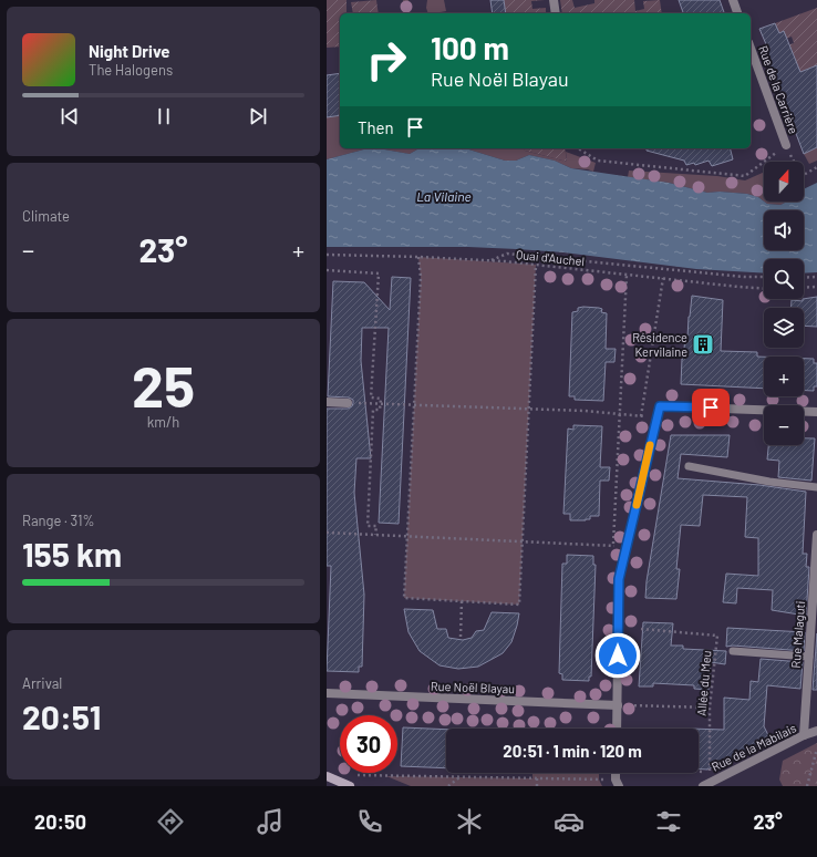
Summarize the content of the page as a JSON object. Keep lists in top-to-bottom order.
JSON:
{
  "streets": {
    "street": [
      "Rue de la Carrière",
      "Rue Malaguti",
      "Rue Noël Blayau",
      "Rue de la Mabilais"
    ],
    "path": ["Quai d'Auchel", "Allée du Meu"]
  },
  "crossings": [
    ["Rue Malaguti", "Rue de la Mabilais"]
  ],
  "water": ["La Vilaine"],
  "places": {
    "building": ["Résidence Kervilaine"]
  },
  "north": "top",
  "page": {
    "turn": ["100 m", "Rue Noël Blayau"],
    "song": ["Night Drive", "The Halogens"],
    "then": "Then",
    "map_buttons": ["+", "−"],
    "tile": [
      "Climate",
      ["25", "km/h"],
      ["Range · 31%", "155 km"],
      ["Arrival", "20:51"]
    ],
    "heat": ["−", "23°", "+"],
    "limit": "30",
    "trip": "20:51 · 1 min · 120 m",
    "tabs": ["20:50", "23°"]
  }
}
